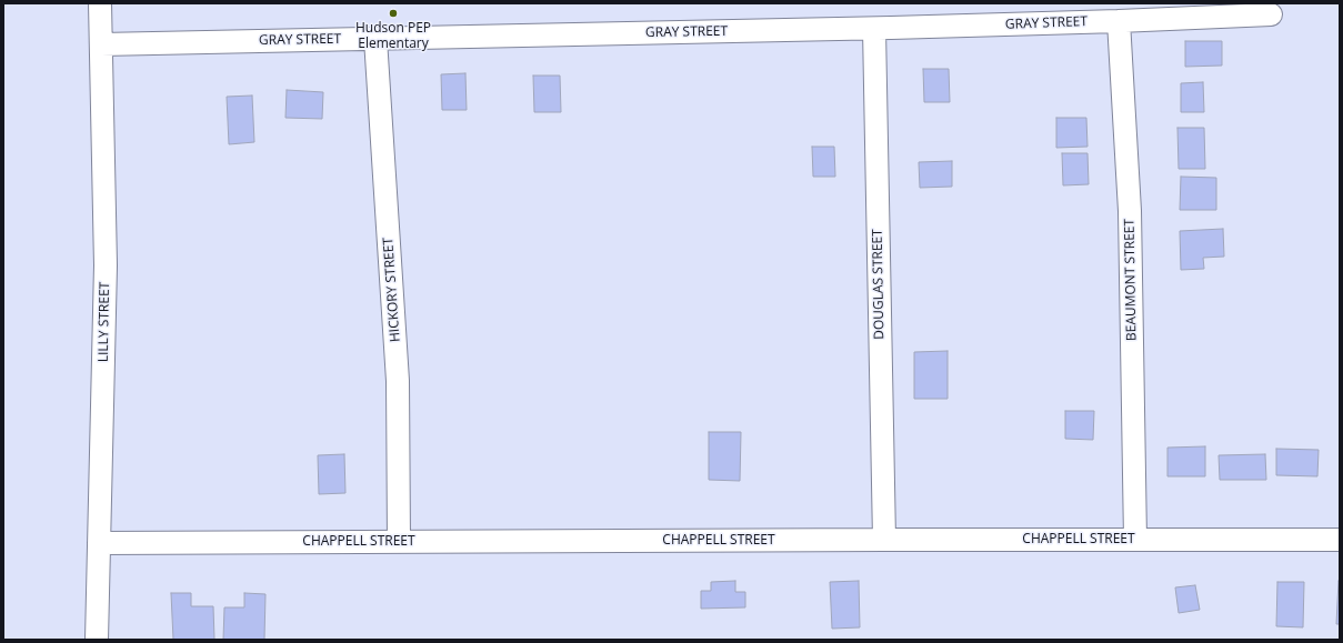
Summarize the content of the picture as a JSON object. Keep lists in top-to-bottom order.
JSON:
{
  "streets": {
    "street": [
      "GRAY STREET",
      "BEAUMONT STREET",
      "DOUGLAS STREET",
      "HICKORY STREET",
      "LILLY STREET",
      "CHAPPELL STREET"
    ]
  },
  "crossings": [
    ["GRAY STREET", "BEAUMONT STREET"],
    ["GRAY STREET", "DOUGLAS STREET"],
    ["GRAY STREET", "HICKORY STREET"],
    ["GRAY STREET", "LILLY STREET"],
    ["BEAUMONT STREET", "CHAPPELL STREET"],
    ["DOUGLAS STREET", "CHAPPELL STREET"],
    ["HICKORY STREET", "CHAPPELL STREET"],
    ["LILLY STREET", "CHAPPELL STREET"]
  ],
  "places": ["Hudson PEP Elementary"]
}
